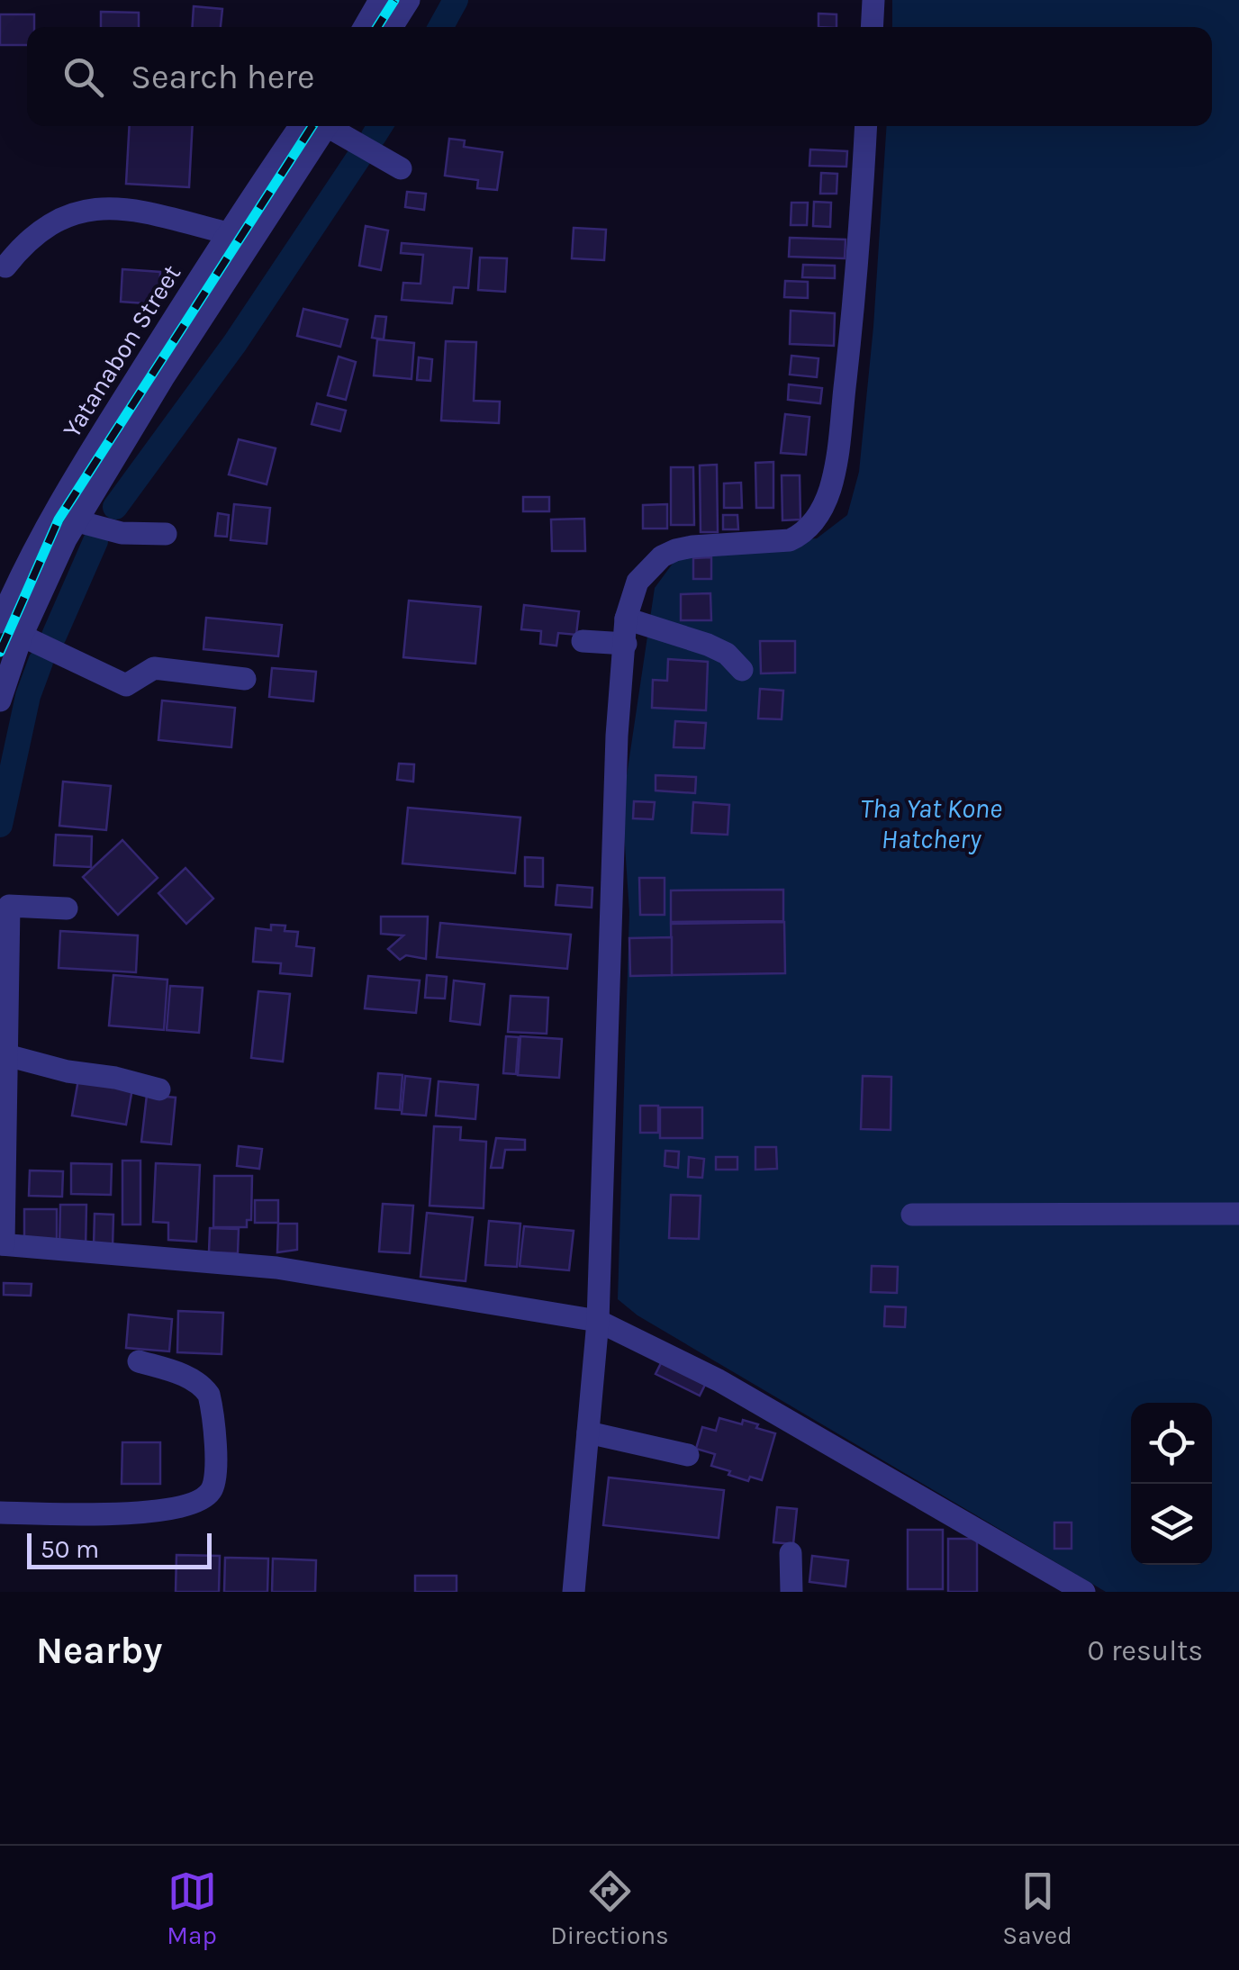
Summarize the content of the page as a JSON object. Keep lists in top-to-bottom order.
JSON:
{
  "streets": {
    "street": ["Yatanabon Street"]
  },
  "water": ["Tha Yat Kone Hatchery"],
  "scale_bar": "50 m",
  "page": {
    "search": "Search here",
    "scale": "50 m",
    "heading": ["Nearby", "0 results"],
    "nav": ["Map", "Directions", "Saved"]
  }
}
